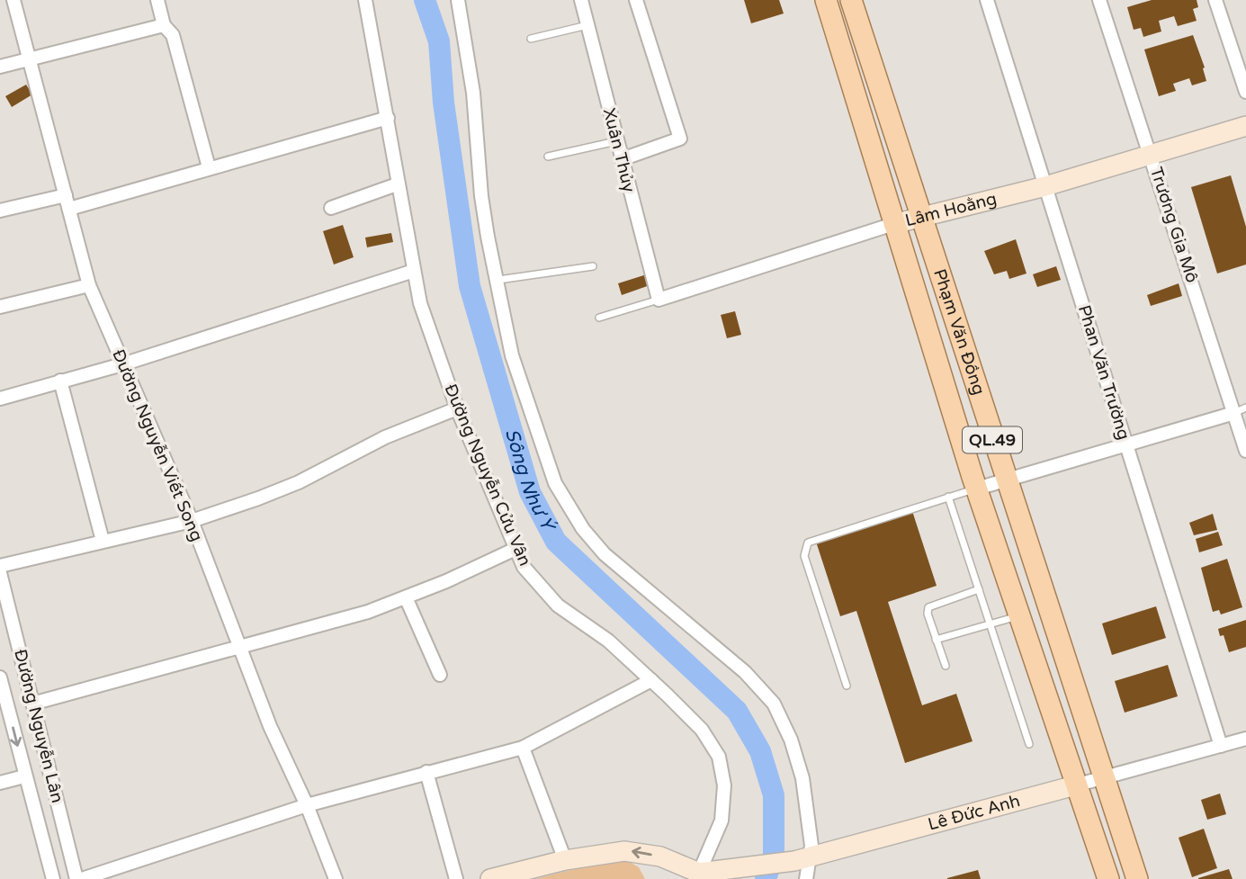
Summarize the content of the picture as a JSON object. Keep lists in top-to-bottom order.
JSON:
{
  "streets": {
    "main road": ["Phạm Văn Đồng", "QL.49"],
    "street": [
      "Xuân Thủy",
      "Lâm Hoằng",
      "Trương Gia Mô",
      "Phan Văn Trường",
      "Đường Nguyễn Viết Song",
      "Đường Nguyễn Cửu Vân",
      "Đường Nguyễn Lân",
      "Lê Đức Anh"
    ]
  },
  "crossings": [
    ["Xuân Thủy", "Lâm Hoằng"],
    ["Lâm Hoằng", "Trương Gia Mô"],
    ["Lâm Hoằng", "Phạm Văn Đồng"],
    ["Lâm Hoằng", "Phan Văn Trường"],
    ["Phạm Văn Đồng", "Lê Đức Anh"],
    ["Phan Văn Trường", "Lê Đức Anh"],
    ["Đường Nguyễn Cửu Vân", "Lê Đức Anh"]
  ],
  "water": ["Sông Như Ý"]
}
